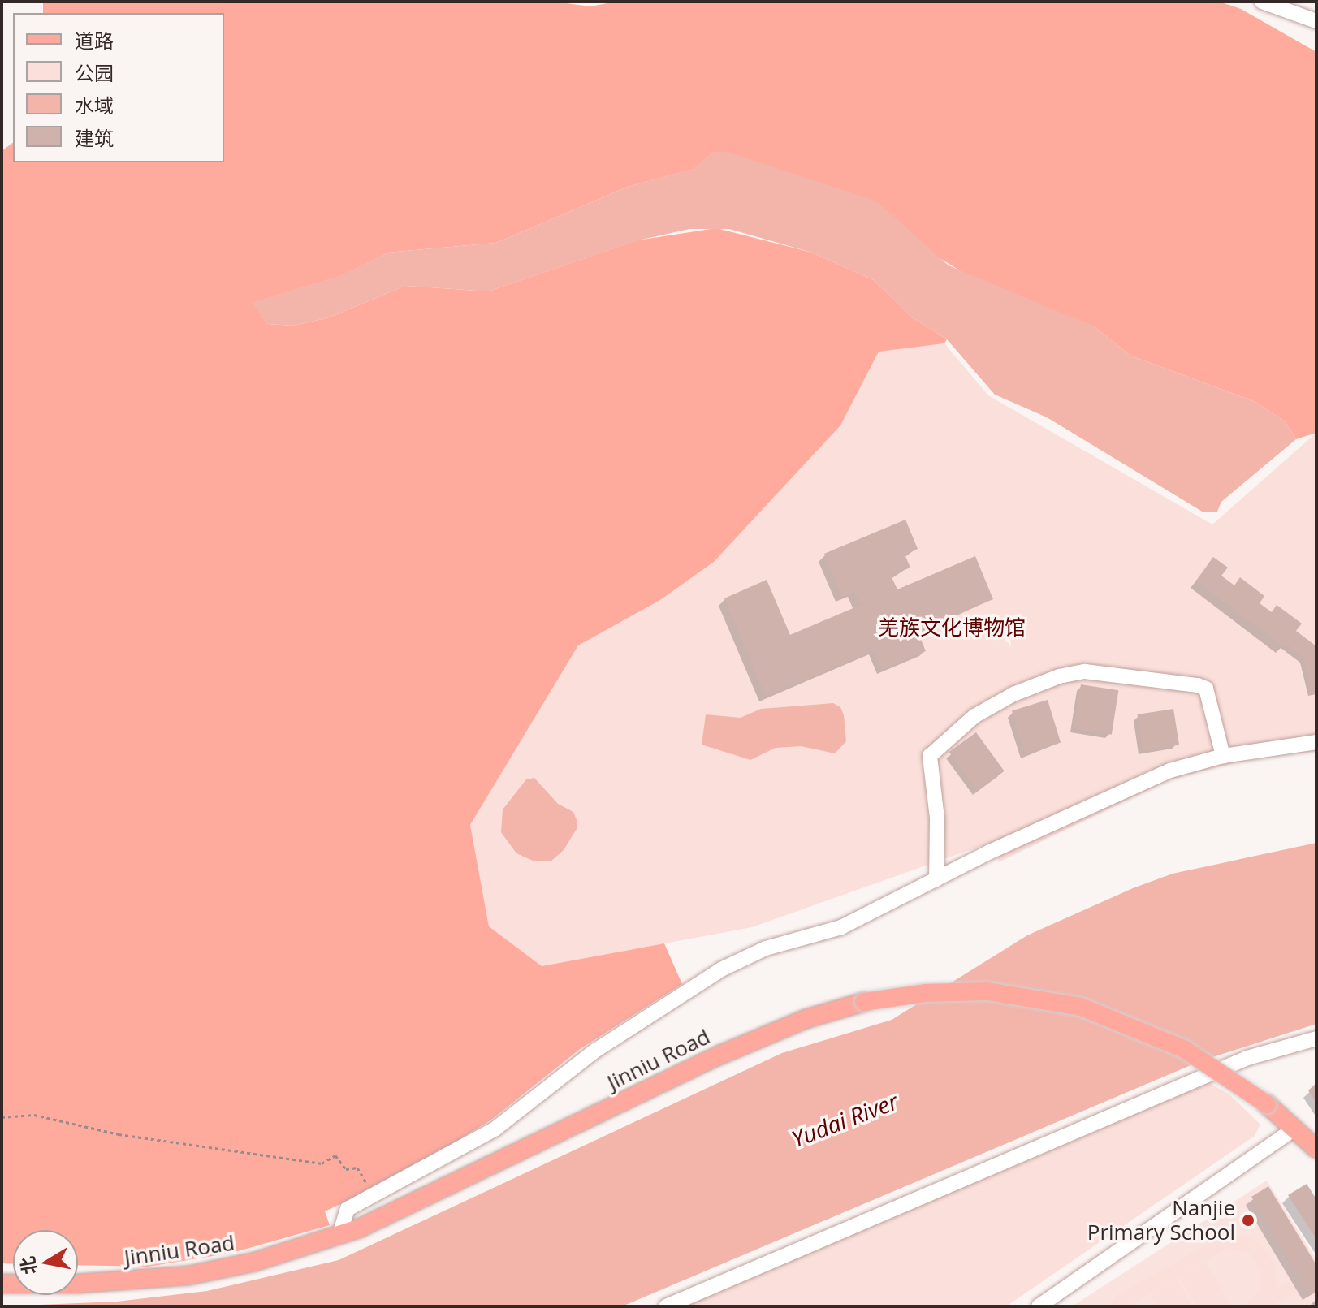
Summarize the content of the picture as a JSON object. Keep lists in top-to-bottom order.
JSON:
{
  "streets": {
    "main road": ["Jinniu Road"]
  },
  "water": ["Yudai River"],
  "parks": ["羌族文化博物馆"],
  "places": ["Nanjie Primary School"],
  "legend": [
    "道路",
    "公园",
    "水域",
    "建筑"
  ],
  "north": "left"
}
